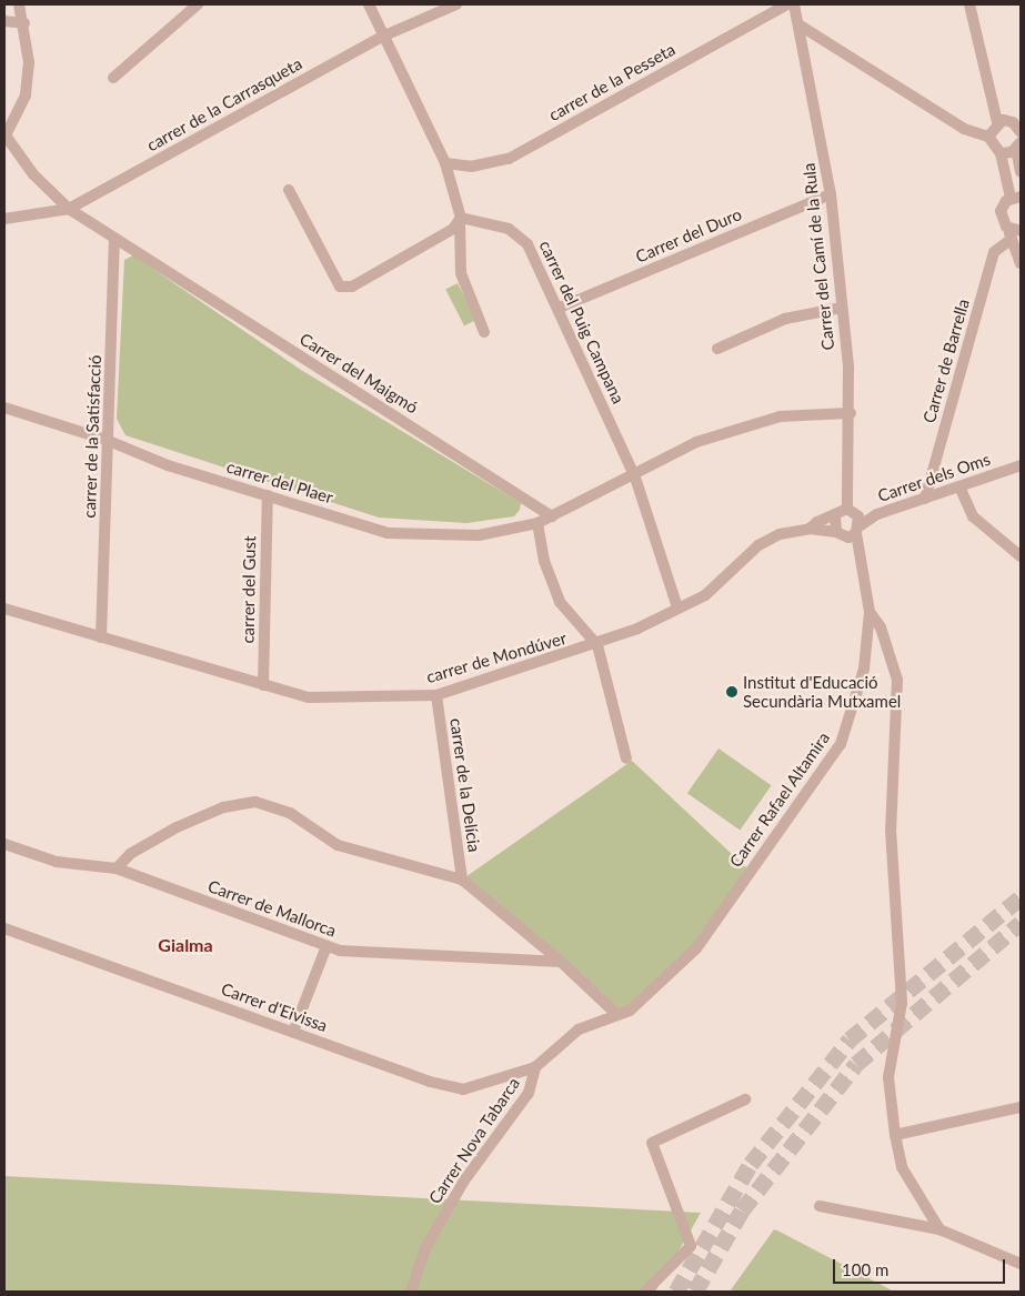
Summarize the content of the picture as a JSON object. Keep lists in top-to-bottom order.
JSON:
{
  "streets": {
    "street": [
      "carrer de la Pesseta",
      "carrer de la Carrasqueta",
      "Carrer del Duro",
      "Carrer del Camí de la Rula",
      "carrer del Puig Campana",
      "Carrer de Barrella",
      "Carrer del Maigmó",
      "carrer de la Satisfacció",
      "Carrer dels Oms",
      "carrer del Plaer",
      "carrer del Gust",
      "carrer de Mondúver",
      "carrer de la Delícia",
      "Carrer Rafael Altamira",
      "Carrer de Mallorca",
      "Carrer d'Eivissa",
      "Carrer Nova Tabarca"
    ]
  },
  "crossings": [
    ["carrer de la Carrasqueta", "Carrer del Maigmó"],
    ["Carrer del Duro", "Carrer del Camí de la Rula"],
    ["Carrer del Duro", "carrer del Puig Campana"],
    ["Carrer del Camí de la Rula", "Carrer dels Oms"],
    ["Carrer del Camí de la Rula", "carrer de Mondúver"],
    ["Carrer del Camí de la Rula", "Carrer Rafael Altamira"],
    ["carrer del Puig Campana", "carrer de Mondúver"],
    ["Carrer de Barrella", "Carrer dels Oms"],
    ["Carrer del Maigmó", "carrer de la Satisfacció"],
    ["Carrer del Maigmó", "carrer del Plaer"],
    ["carrer de la Satisfacció", "carrer del Plaer"],
    ["carrer de la Satisfacció", "carrer de Mondúver"],
    ["Carrer dels Oms", "carrer de Mondúver"],
    ["Carrer dels Oms", "Carrer Rafael Altamira"],
    ["carrer del Plaer", "carrer del Gust"],
    ["carrer del Gust", "carrer de Mondúver"],
    ["carrer de Mondúver", "carrer de la Delícia"],
    ["carrer de Mondúver", "Carrer Rafael Altamira"],
    ["Carrer Rafael Altamira", "Carrer Nova Tabarca"],
    ["Carrer d'Eivissa", "Carrer Nova Tabarca"]
  ],
  "districts": ["Gialma"],
  "places": ["Institut d'Educació Secundària Mutxamel"],
  "scale_bar": "100 m"
}
